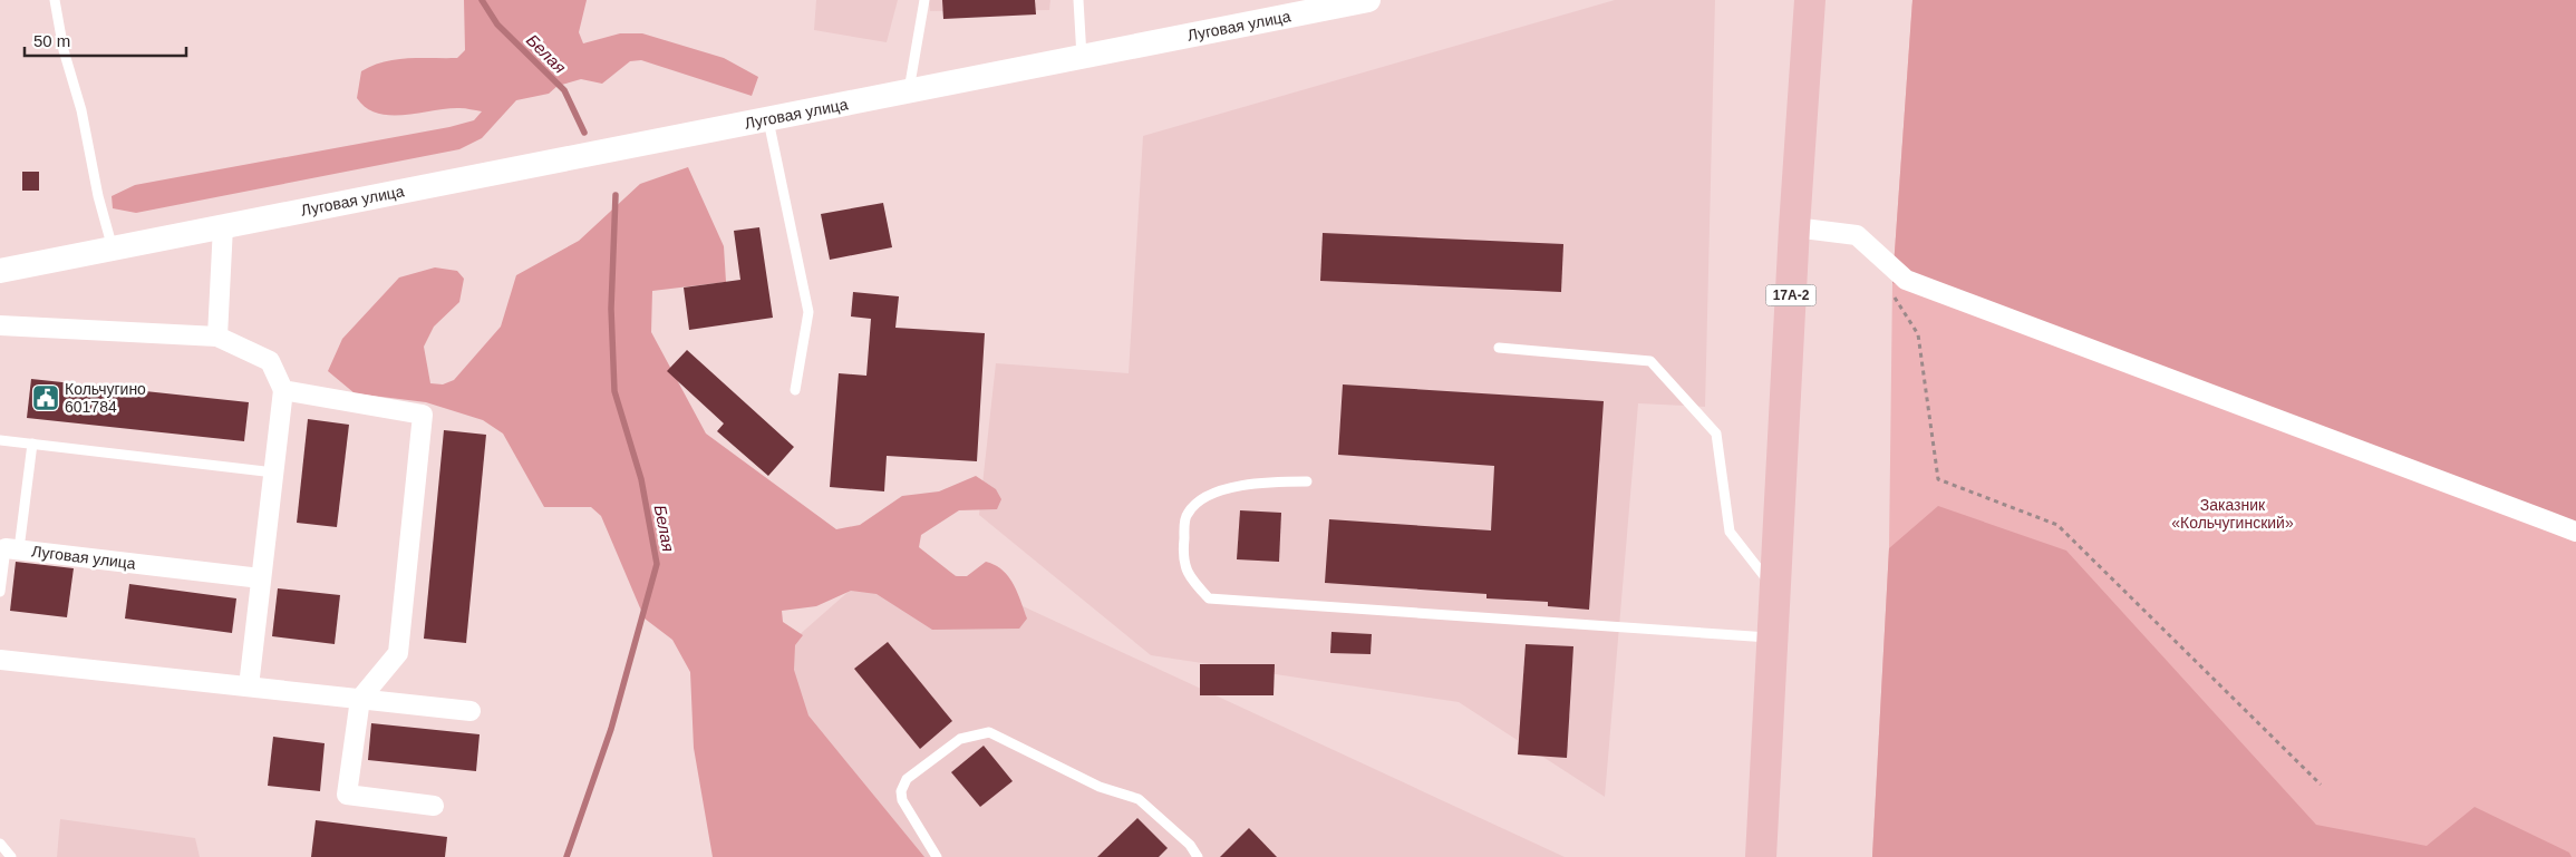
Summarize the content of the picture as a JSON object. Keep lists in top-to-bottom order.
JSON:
{
  "streets": {
    "main road": ["17А-2"],
    "street": ["Луговая улица"]
  },
  "water": ["Белая"],
  "parks": ["Заказник «Кольчугинский»"],
  "places": {
    "public building": ["Кольчугино 601784"]
  },
  "scale_bar": "50 m"
}
